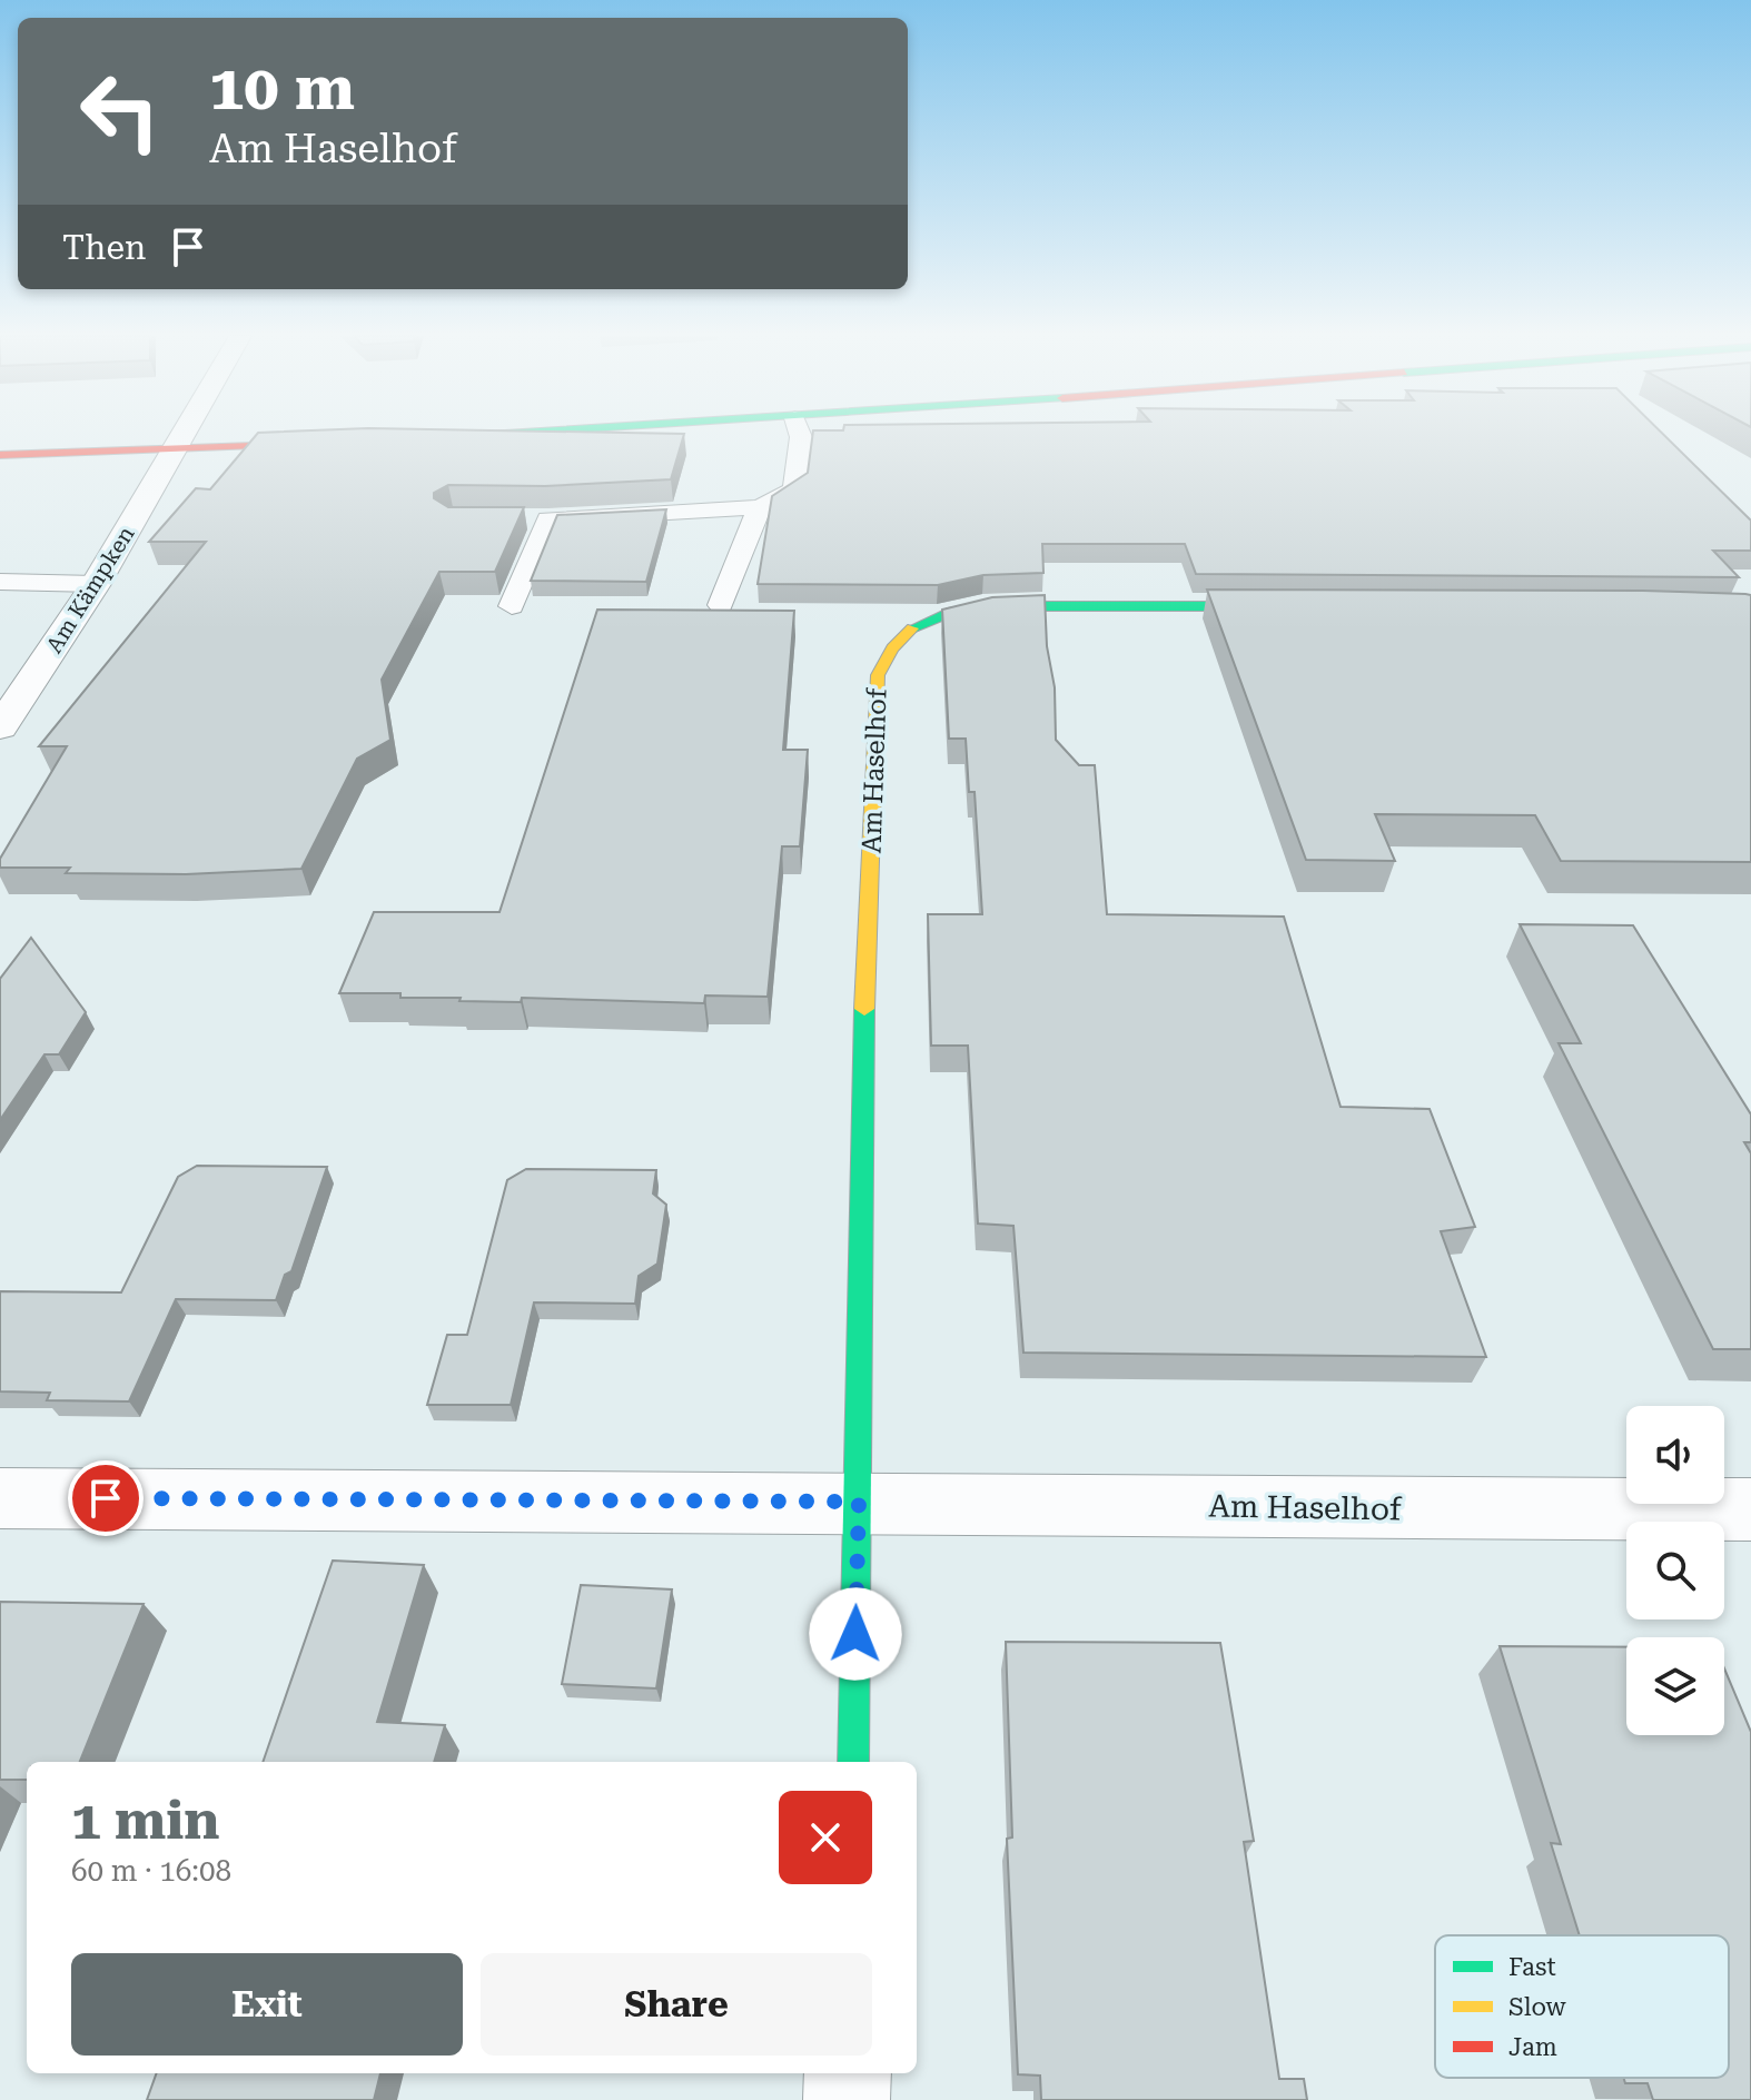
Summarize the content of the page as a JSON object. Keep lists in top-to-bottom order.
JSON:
{
  "streets": {
    "street": ["Am Kämpken", "Am Haselhof"]
  },
  "legend": ["Fast", "Slow", "Jam"],
  "page": {
    "turn": ["10 m", "Am Haselhof"],
    "then": "Then",
    "heading": ["1 min", "60 m · 16:08"],
    "buttons": ["Exit", "Share"]
  }
}
